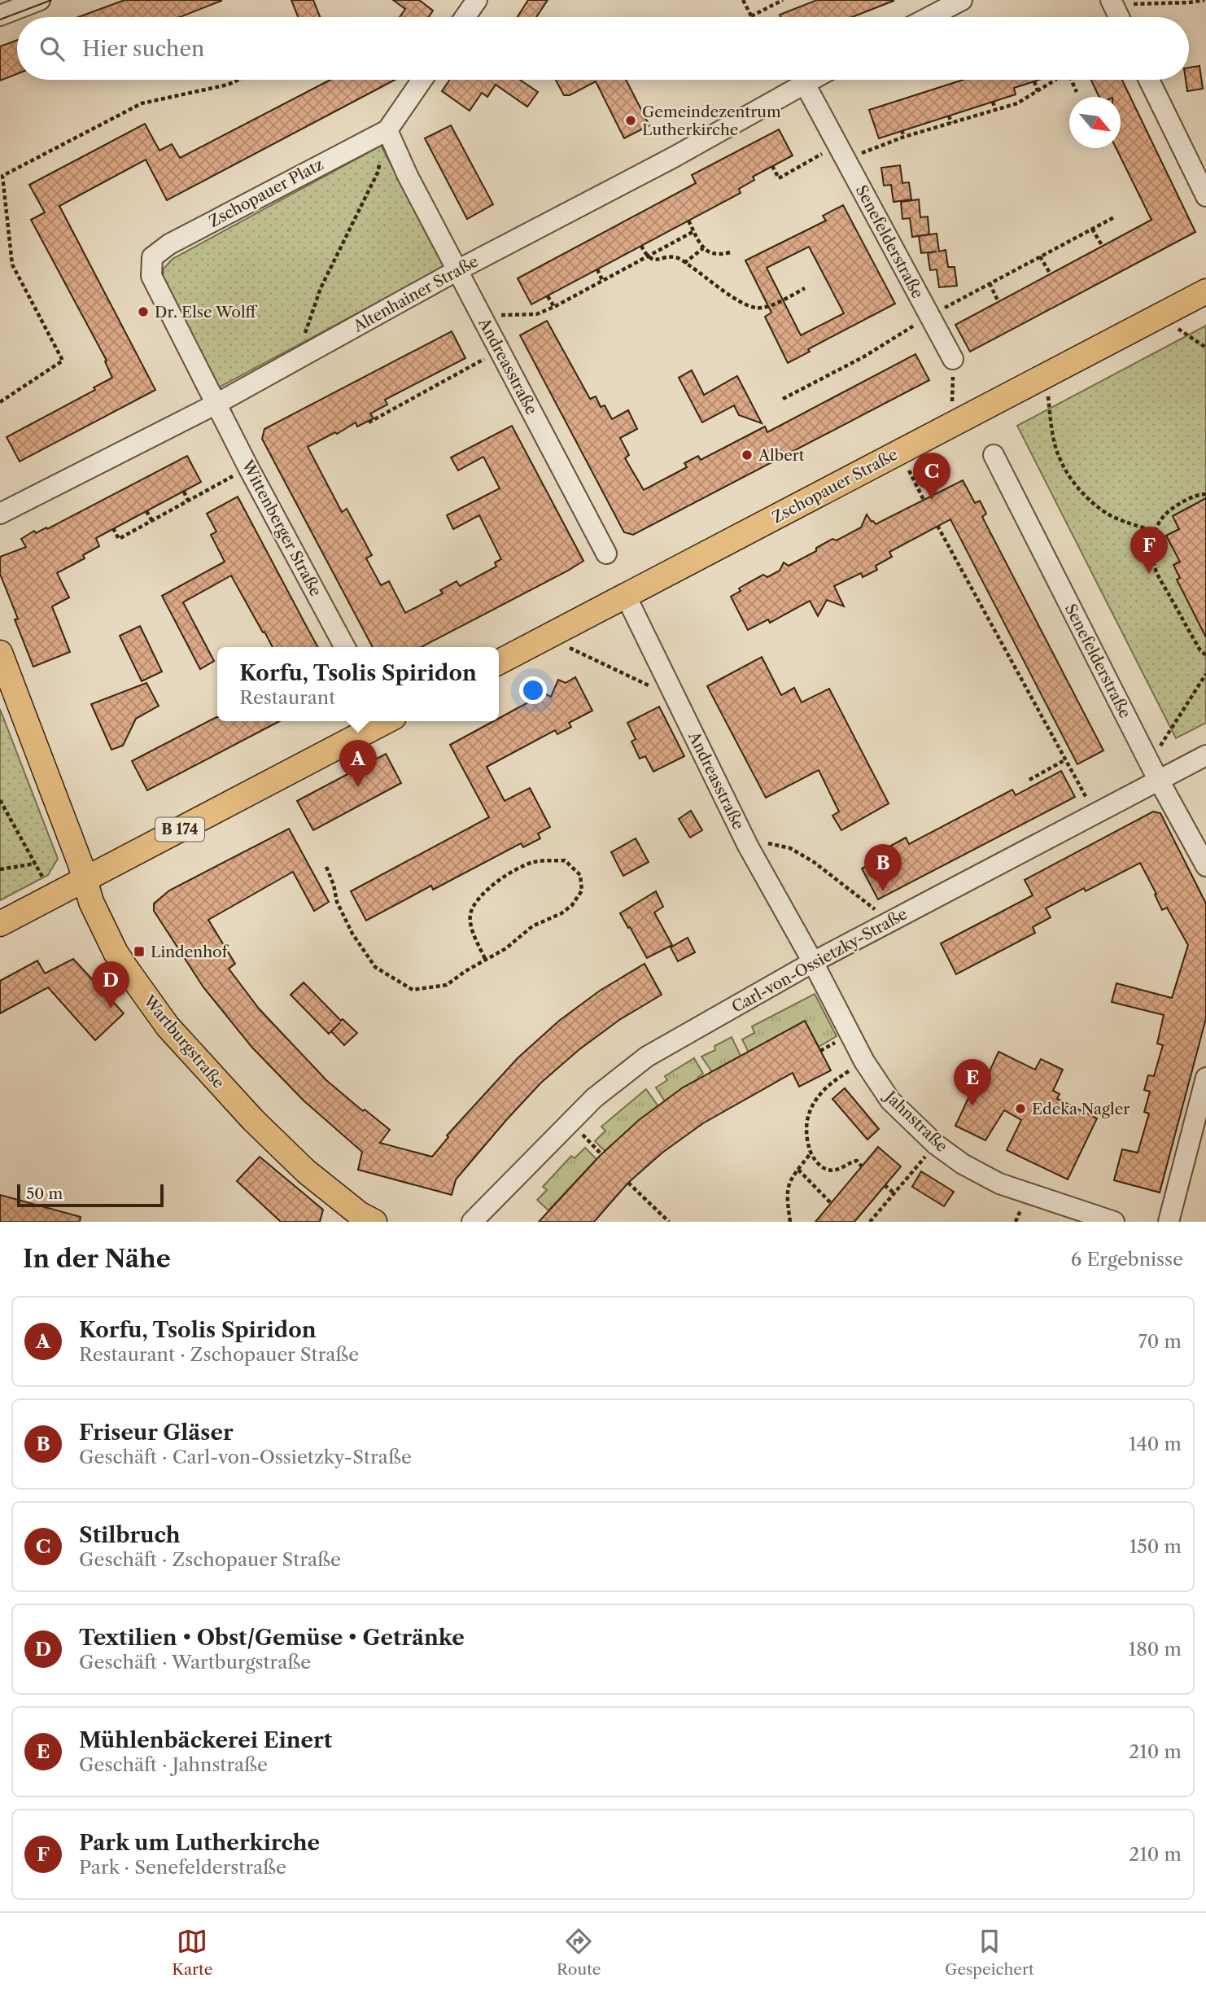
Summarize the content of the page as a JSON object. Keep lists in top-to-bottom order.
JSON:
{
  "streets": {
    "main road": ["Zschopauer Straße", "B 174", "Wartburgstraße"],
    "street": [
      "Zschopauer Platz",
      "Senefelderstraße",
      "Altenhainer Straße",
      "Andreasstraße",
      "Wittenberger Straße",
      "Carl-von-Ossietzky-Straße",
      "Jahnstraße"
    ]
  },
  "crossings": [
    ["Zschopauer Platz", "Altenhainer Straße"],
    ["Zschopauer Platz", "Wittenberger Straße"],
    ["Senefelderstraße", "Altenhainer Straße"],
    ["Senefelderstraße", "Carl-von-Ossietzky-Straße"],
    ["Altenhainer Straße", "Andreasstraße"],
    ["Altenhainer Straße", "Wittenberger Straße"],
    ["Andreasstraße", "Zschopauer Straße"],
    ["Andreasstraße", "Carl-von-Ossietzky-Straße"],
    ["Andreasstraße", "Jahnstraße"],
    ["B 174", "Wartburgstraße"],
    ["Carl-von-Ossietzky-Straße", "Jahnstraße"]
  ],
  "places": {
    "other": [
      "Gemeindezentrum Lutherkirche",
      "Dr. Else Wolff",
      "Albert",
      "Edeka Nagler"
    ],
    "transit": ["Lindenhof"]
  },
  "scale_bar": "50 m",
  "north": "bottom right",
  "page": {
    "search": "Hier suchen",
    "pins": [
      "C",
      "F",
      "A",
      "B",
      "D",
      "E"
    ],
    "popup": ["Korfu, Tsolis Spiridon", "Restaurant"],
    "scale": "50 m",
    "heading": ["In der Nähe", "6 Ergebnisse"],
    "list": [
      {
        "mark": "A",
        "name": "Korfu, Tsolis Spiridon",
        "note": "Restaurant · Zschopauer Straße",
        "value": "70 m"
      },
      {
        "mark": "B",
        "name": "Friseur Gläser",
        "note": "Geschäft · Carl-von-Ossietzky-Straße",
        "value": "140 m"
      },
      {
        "mark": "C",
        "name": "Stilbruch",
        "note": "Geschäft · Zschopauer Straße",
        "value": "150 m"
      },
      {
        "mark": "D",
        "name": "Textilien • Obst/Gemüse • Getränke",
        "note": "Geschäft · Wartburgstraße",
        "value": "180 m"
      },
      {
        "mark": "E",
        "name": "Mühlenbäckerei Einert",
        "note": "Geschäft · Jahnstraße",
        "value": "210 m"
      },
      {
        "mark": "F",
        "name": "Park um Lutherkirche",
        "note": "Park · Senefelderstraße",
        "value": "210 m"
      }
    ],
    "nav": ["Karte", "Route", "Gespeichert"]
  }
}
